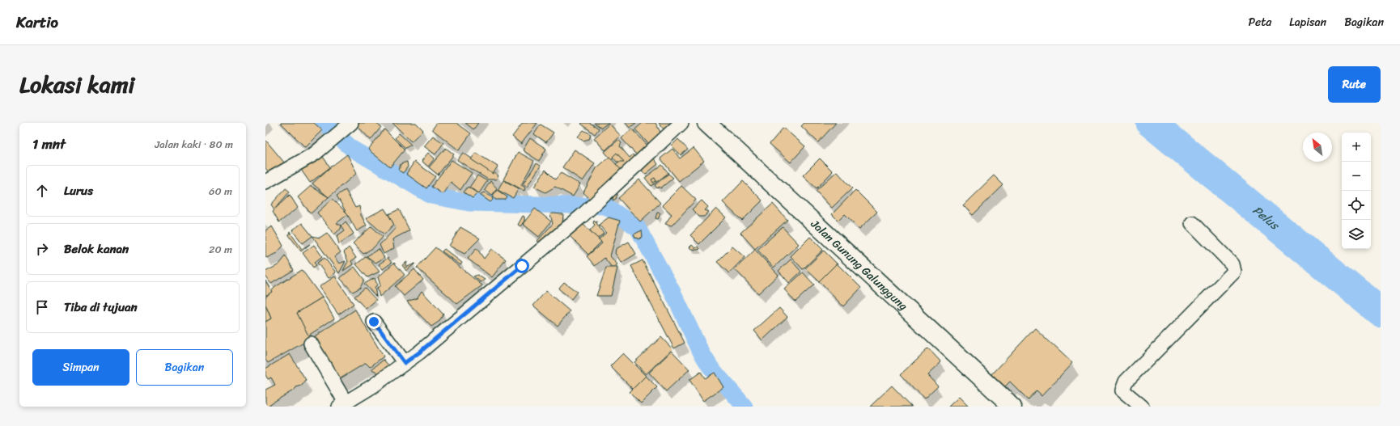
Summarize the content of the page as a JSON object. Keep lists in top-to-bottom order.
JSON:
{
  "streets": {
    "street": ["Jalan Gunung Galunggung"]
  },
  "water": ["Pelus"],
  "north": "top left",
  "page": {
    "header": "Kartio",
    "nav": ["Peta", "Lapisan", "Bagikan"],
    "title": "Lokasi kami",
    "buttons": [
      "Rute",
      ["Simpan", "Bagikan"]
    ],
    "heading": ["1 mnt", "Jalan kaki · 80 m"],
    "map_buttons": ["+", "−"],
    "list": [
      ["Lurus", "60 m"],
      ["Belok kanan", "20 m"],
      "Tiba di tujuan"
    ]
  }
}
